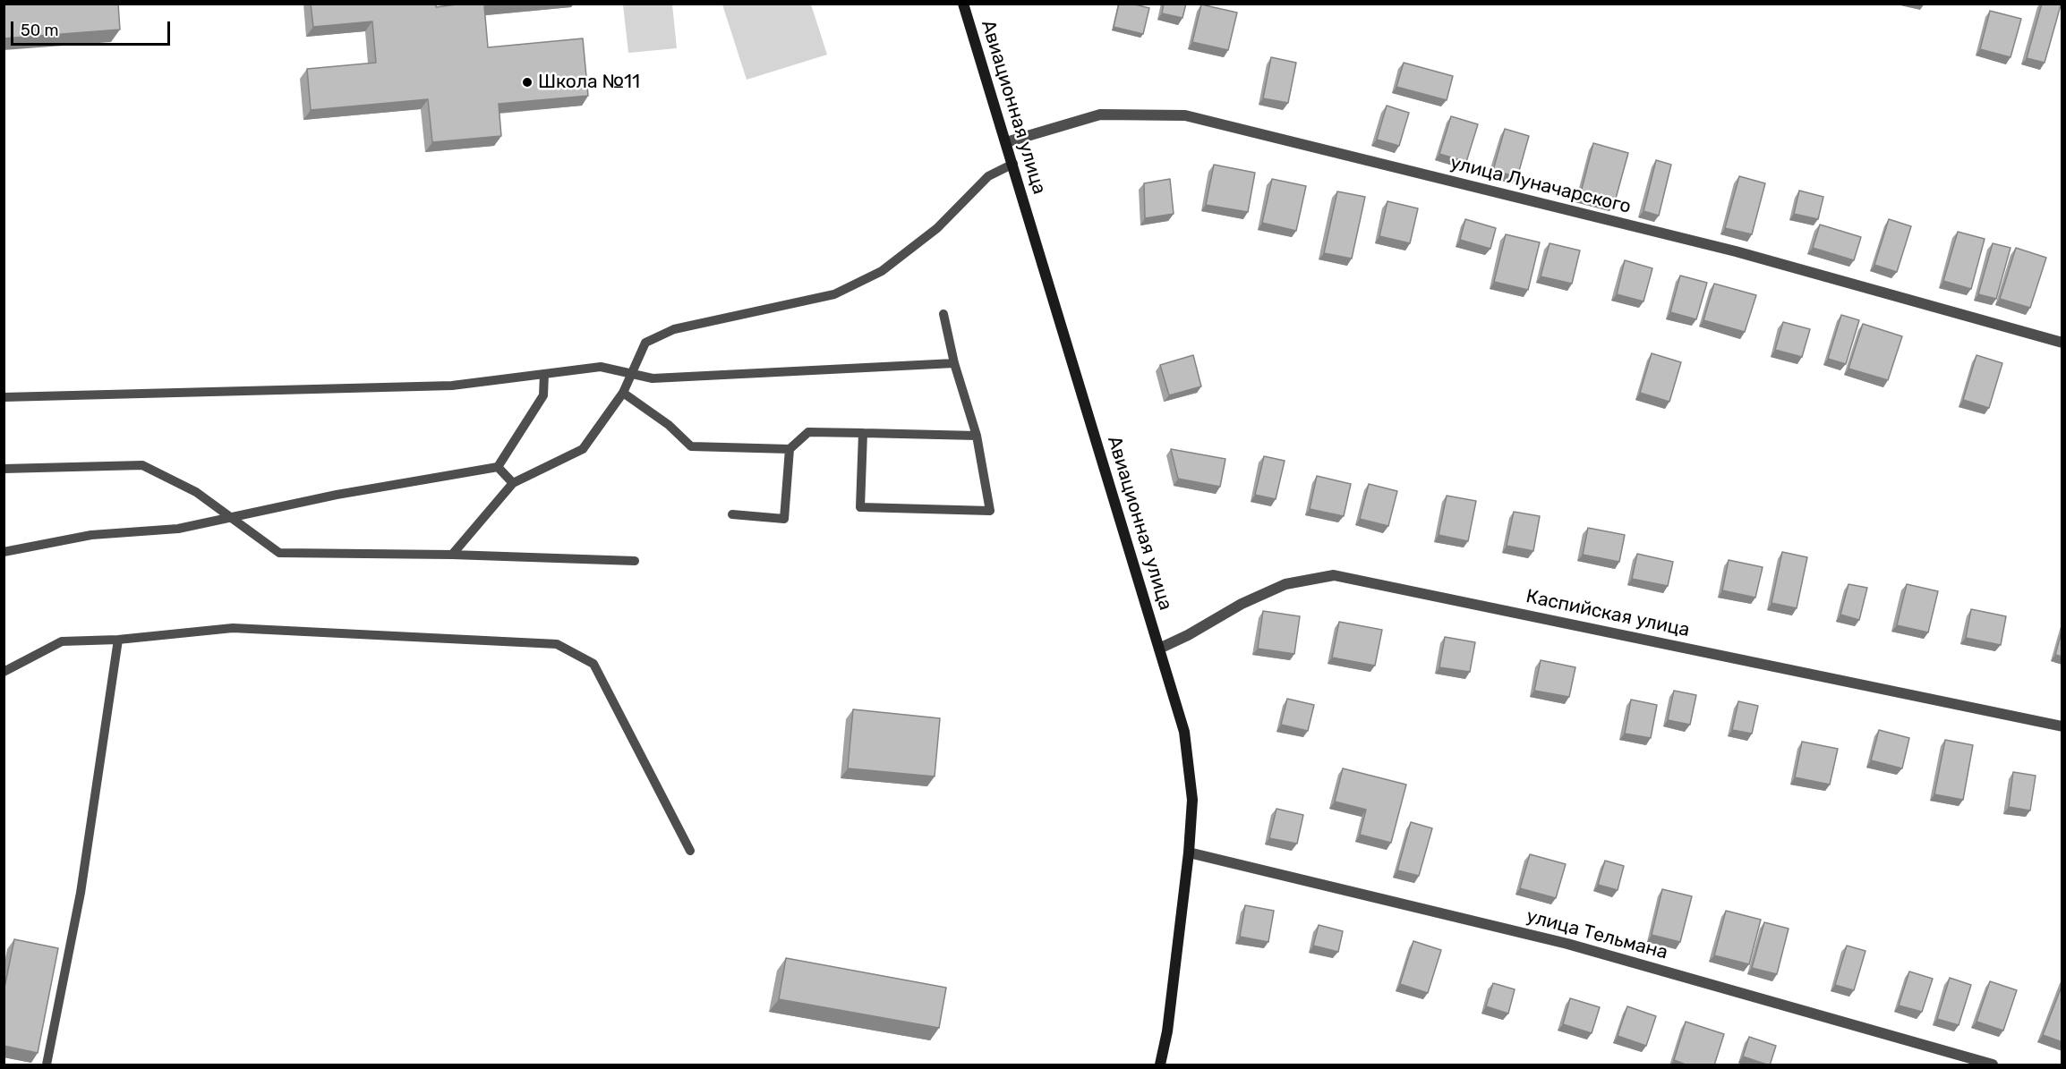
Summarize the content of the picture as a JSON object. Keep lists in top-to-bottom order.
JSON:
{
  "streets": {
    "street": [
      "Авиационная улица",
      "улица Луначарского",
      "Каспийская улица",
      "улица Тельмана"
    ]
  },
  "crossings": [
    ["Авиационная улица", "улица Луначарского"],
    ["Авиационная улица", "Каспийская улица"],
    ["Авиационная улица", "улица Тельмана"]
  ],
  "places": ["Школа №11"],
  "scale_bar": "50 m"
}
